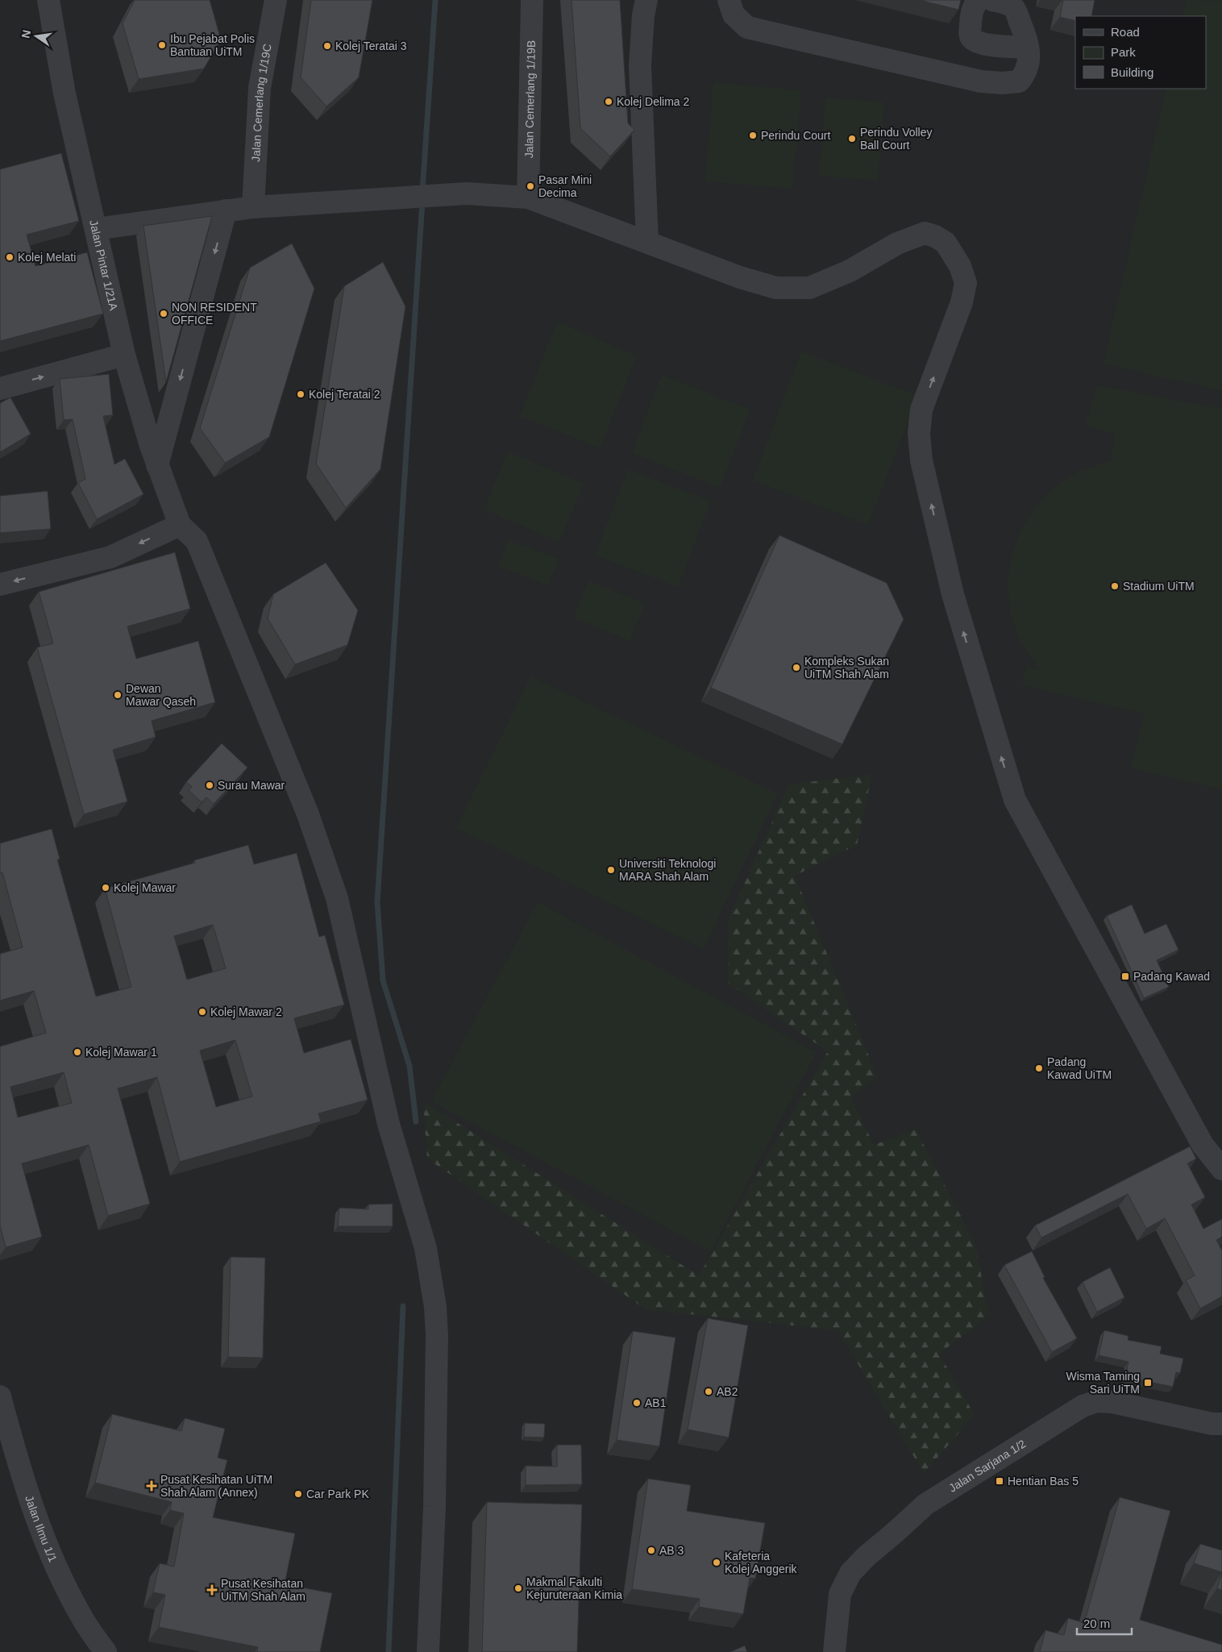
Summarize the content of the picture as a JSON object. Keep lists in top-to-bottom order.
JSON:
{
  "streets": {
    "street": [
      "Jalan Cemerlang 1/19B",
      "Jalan Cemerlang 1/19C",
      "Jalan Pintar 1/21A",
      "Jalan Sarjana 1/2",
      "Jalan Ilmu 1/1"
    ]
  },
  "places": {
    "other": [
      "Ibu Pejabat Polis Bantuan UiTM",
      "Kolej Teratai 3",
      "Kolej Delima 2",
      "Perindu Court",
      "Perindu Volley Ball Court",
      "Pasar Mini Decima",
      "Kolej Melati",
      "NON RESIDENT OFFICE",
      "Kolej Teratai 2",
      "Stadium UiTM",
      "Kompleks Sukan UiTM Shah Alam",
      "Dewan Mawar Qaseh",
      "Surau Mawar",
      "Universiti Teknologi MARA Shah Alam",
      "Kolej Mawar",
      "Kolej Mawar 2",
      "Kolej Mawar 1",
      "Padang Kawad UiTM",
      "AB2",
      "AB1",
      "Car Park PK",
      "AB 3",
      "Kafeteria Kolej Anggerik",
      "Makmal Fakulti Kejuruteraan Kimia"
    ],
    "transit": ["Padang Kawad", "Wisma Taming Sari UiTM", "Hentian Bas 5"],
    "health": ["Pusat Kesihatan UiTM Shah Alam (Annex)", "Pusat Kesihatan UiTM Shah Alam"]
  },
  "legend": ["Road", "Park", "Building"],
  "scale_bar": "20 m",
  "north": "left"
}
